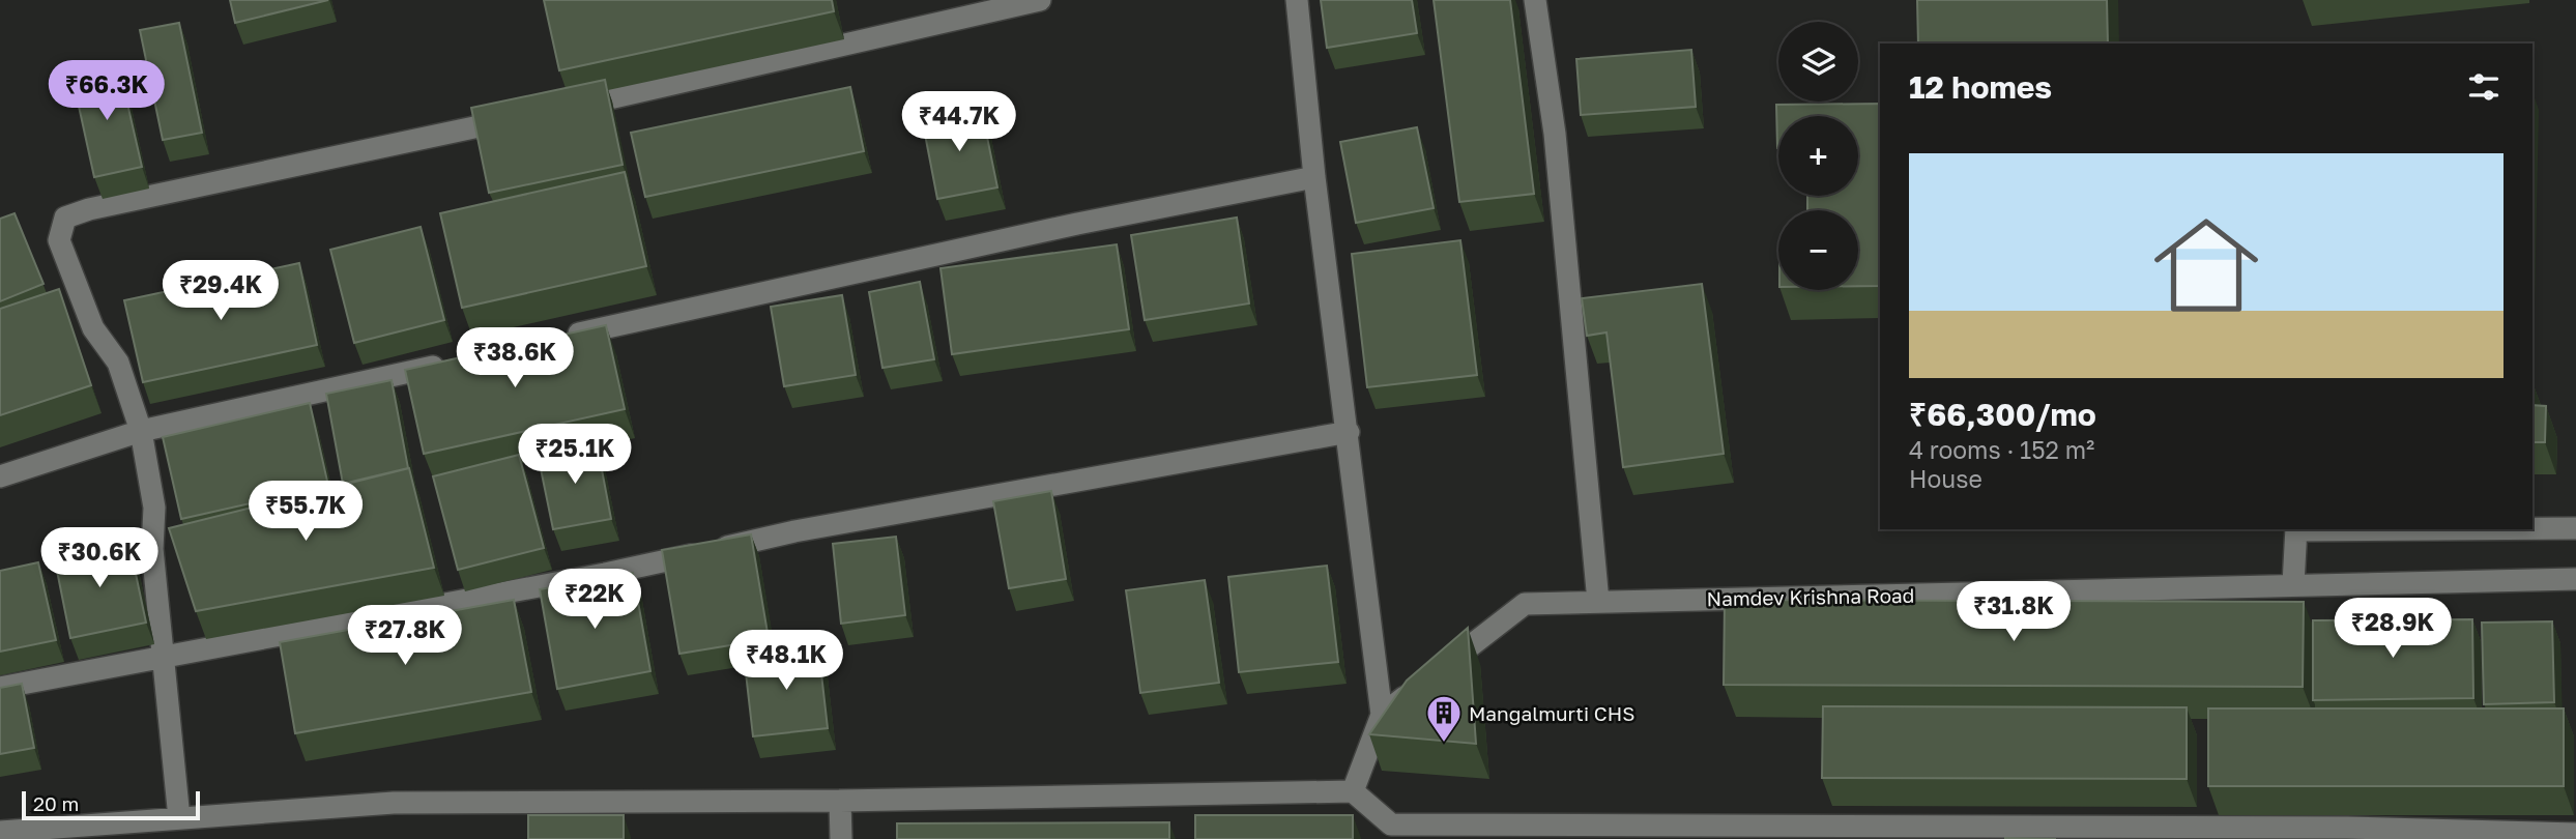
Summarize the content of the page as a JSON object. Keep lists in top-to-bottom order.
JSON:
{
  "streets": {
    "street": ["Namdev Krishna Road"]
  },
  "places": {
    "building": ["Mangalmurti CHS"]
  },
  "scale_bar": "20 m",
  "page": {
    "map_buttons": ["+", "−"],
    "heading": "12 homes",
    "price": [
      "₹66.3K",
      "₹44.7K",
      "₹29.4K",
      "₹38.6K",
      "₹25.1K",
      "₹55.7K",
      "₹30.6K",
      "₹22K",
      "₹31.8K",
      "₹28.9K",
      "₹27.8K",
      "₹48.1K"
    ],
    "list": [
      {
        "name": "₹66,300/mo",
        "note": "4 rooms · 152 m² · House"
      }
    ],
    "scale": "20 m"
  }
}
